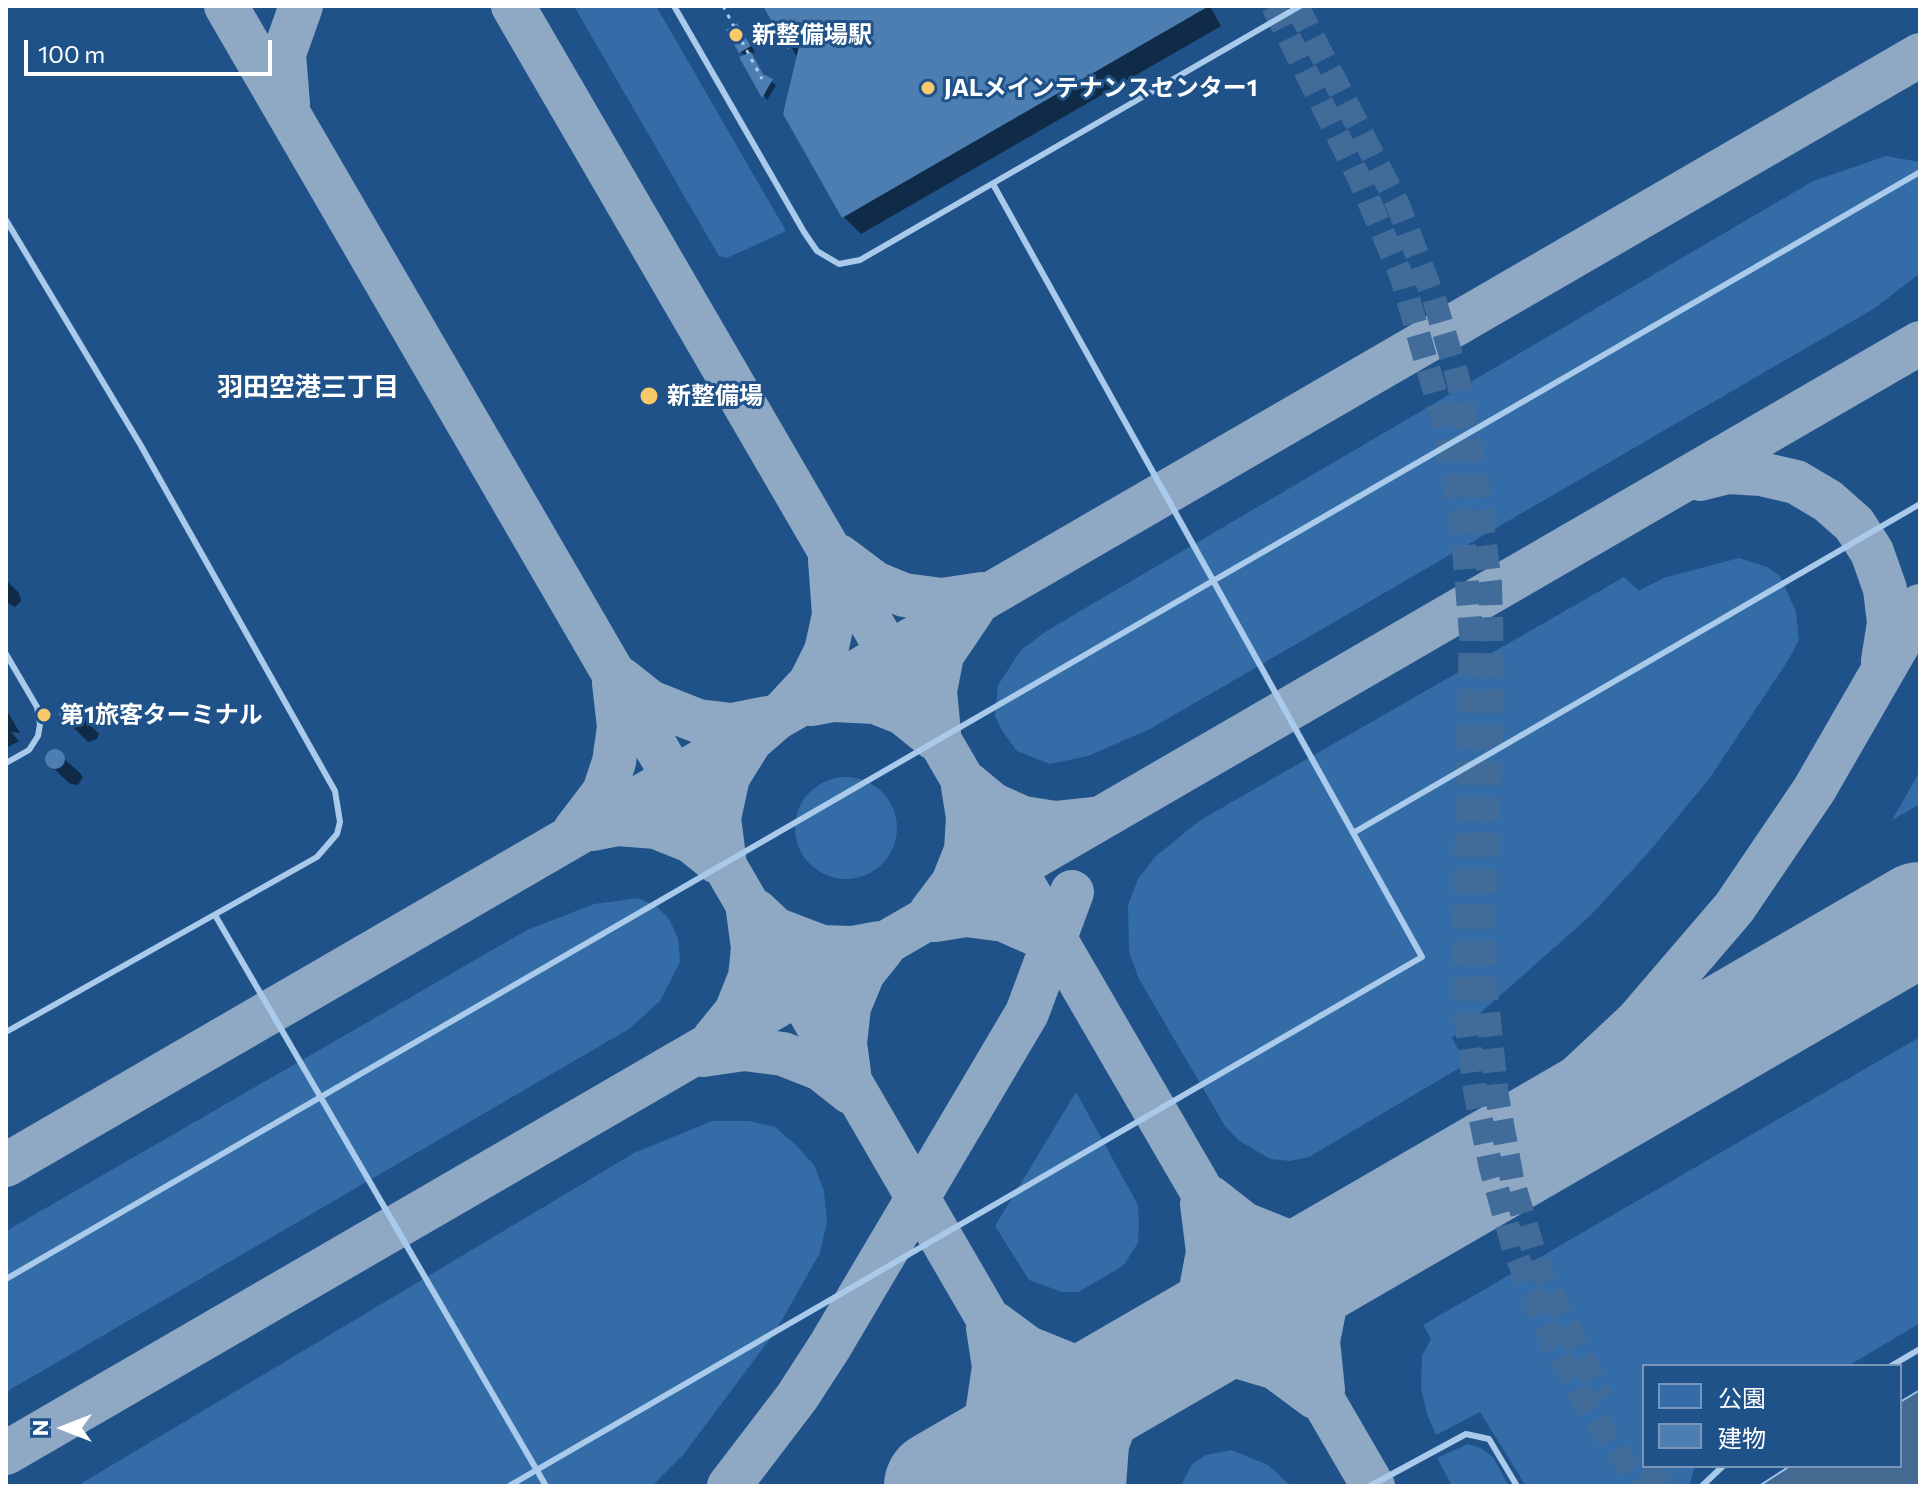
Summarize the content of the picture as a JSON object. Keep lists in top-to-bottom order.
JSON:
{
  "districts": ["羽田空港三丁目"],
  "places": [
    "新整備場駅",
    "JALメインテナンスセンター1",
    "新整備場",
    "第1旅客ターミナル"
  ],
  "legend": ["公園", "建物"],
  "scale_bar": "100 m",
  "north": "left"
}
